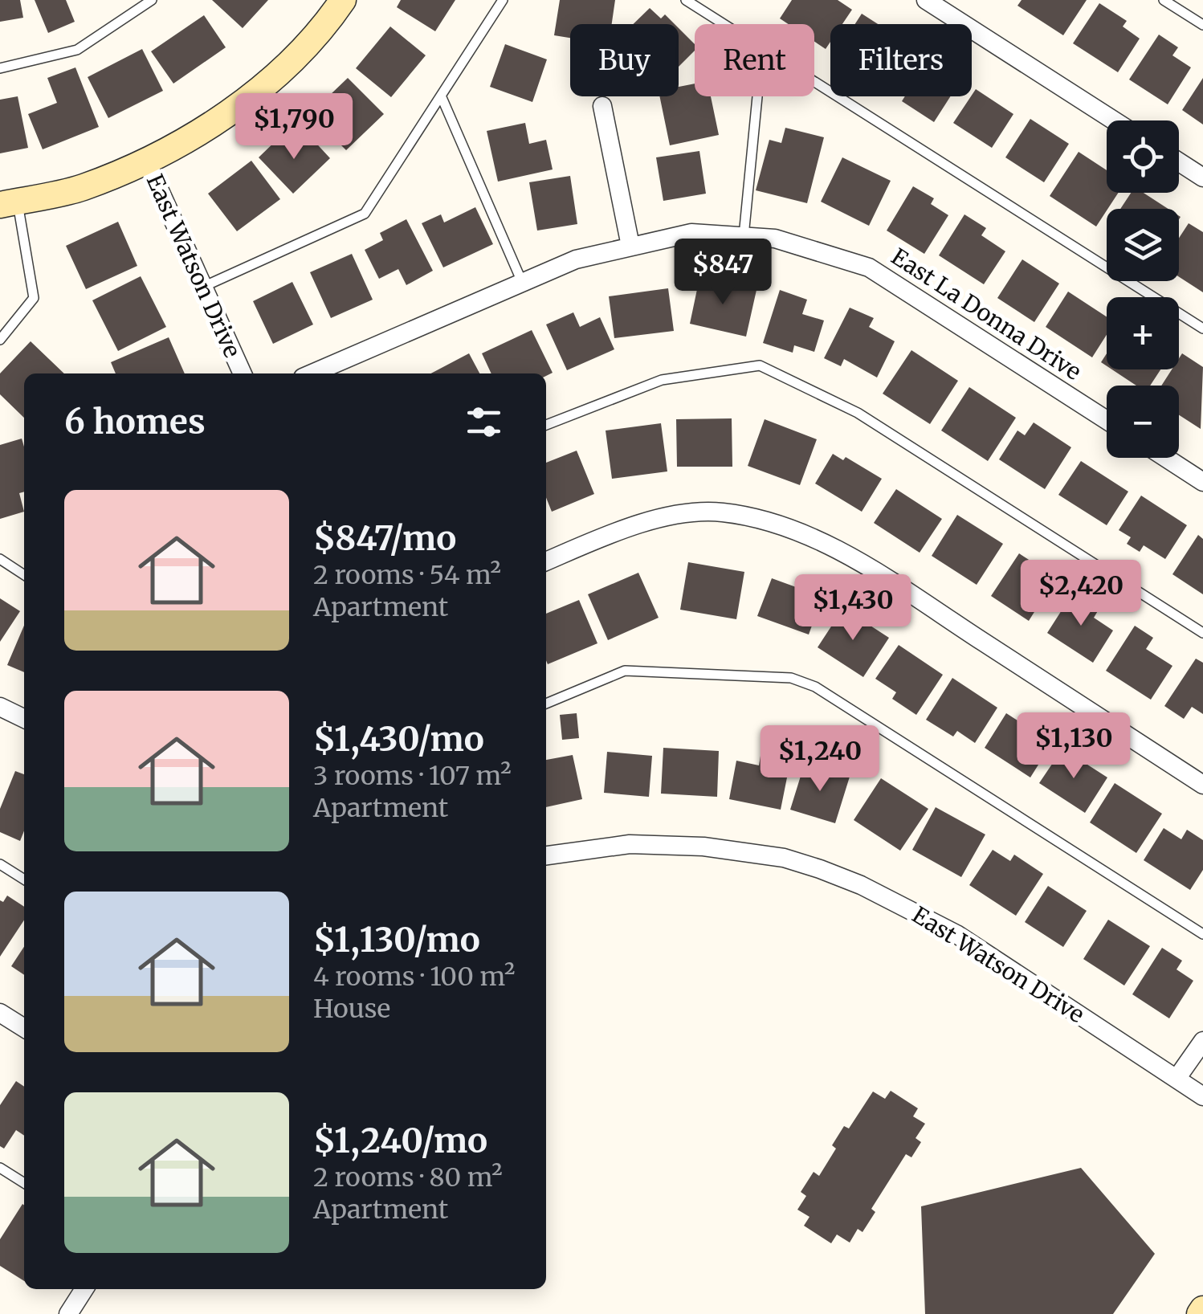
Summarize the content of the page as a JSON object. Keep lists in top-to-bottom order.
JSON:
{
  "streets": {
    "street": ["East Watson Drive", "East La Donna Drive"]
  },
  "page": {
    "chip": ["Buy", "Rent", "Filters"],
    "price": [
      "$1,790",
      "$847",
      "$2,420",
      "$1,430",
      "$1,130",
      "$1,240"
    ],
    "map_buttons": ["+", "−"],
    "heading": "6 homes",
    "list": [
      {
        "name": "$847/mo",
        "note": "2 rooms · 54 m² · Apartment"
      },
      {
        "name": "$1,430/mo",
        "note": "3 rooms · 107 m² · Apartment"
      },
      {
        "name": "$1,130/mo",
        "note": "4 rooms · 100 m² · House"
      },
      {
        "name": "$1,240/mo",
        "note": "2 rooms · 80 m² · Apartment"
      }
    ]
  }
}
